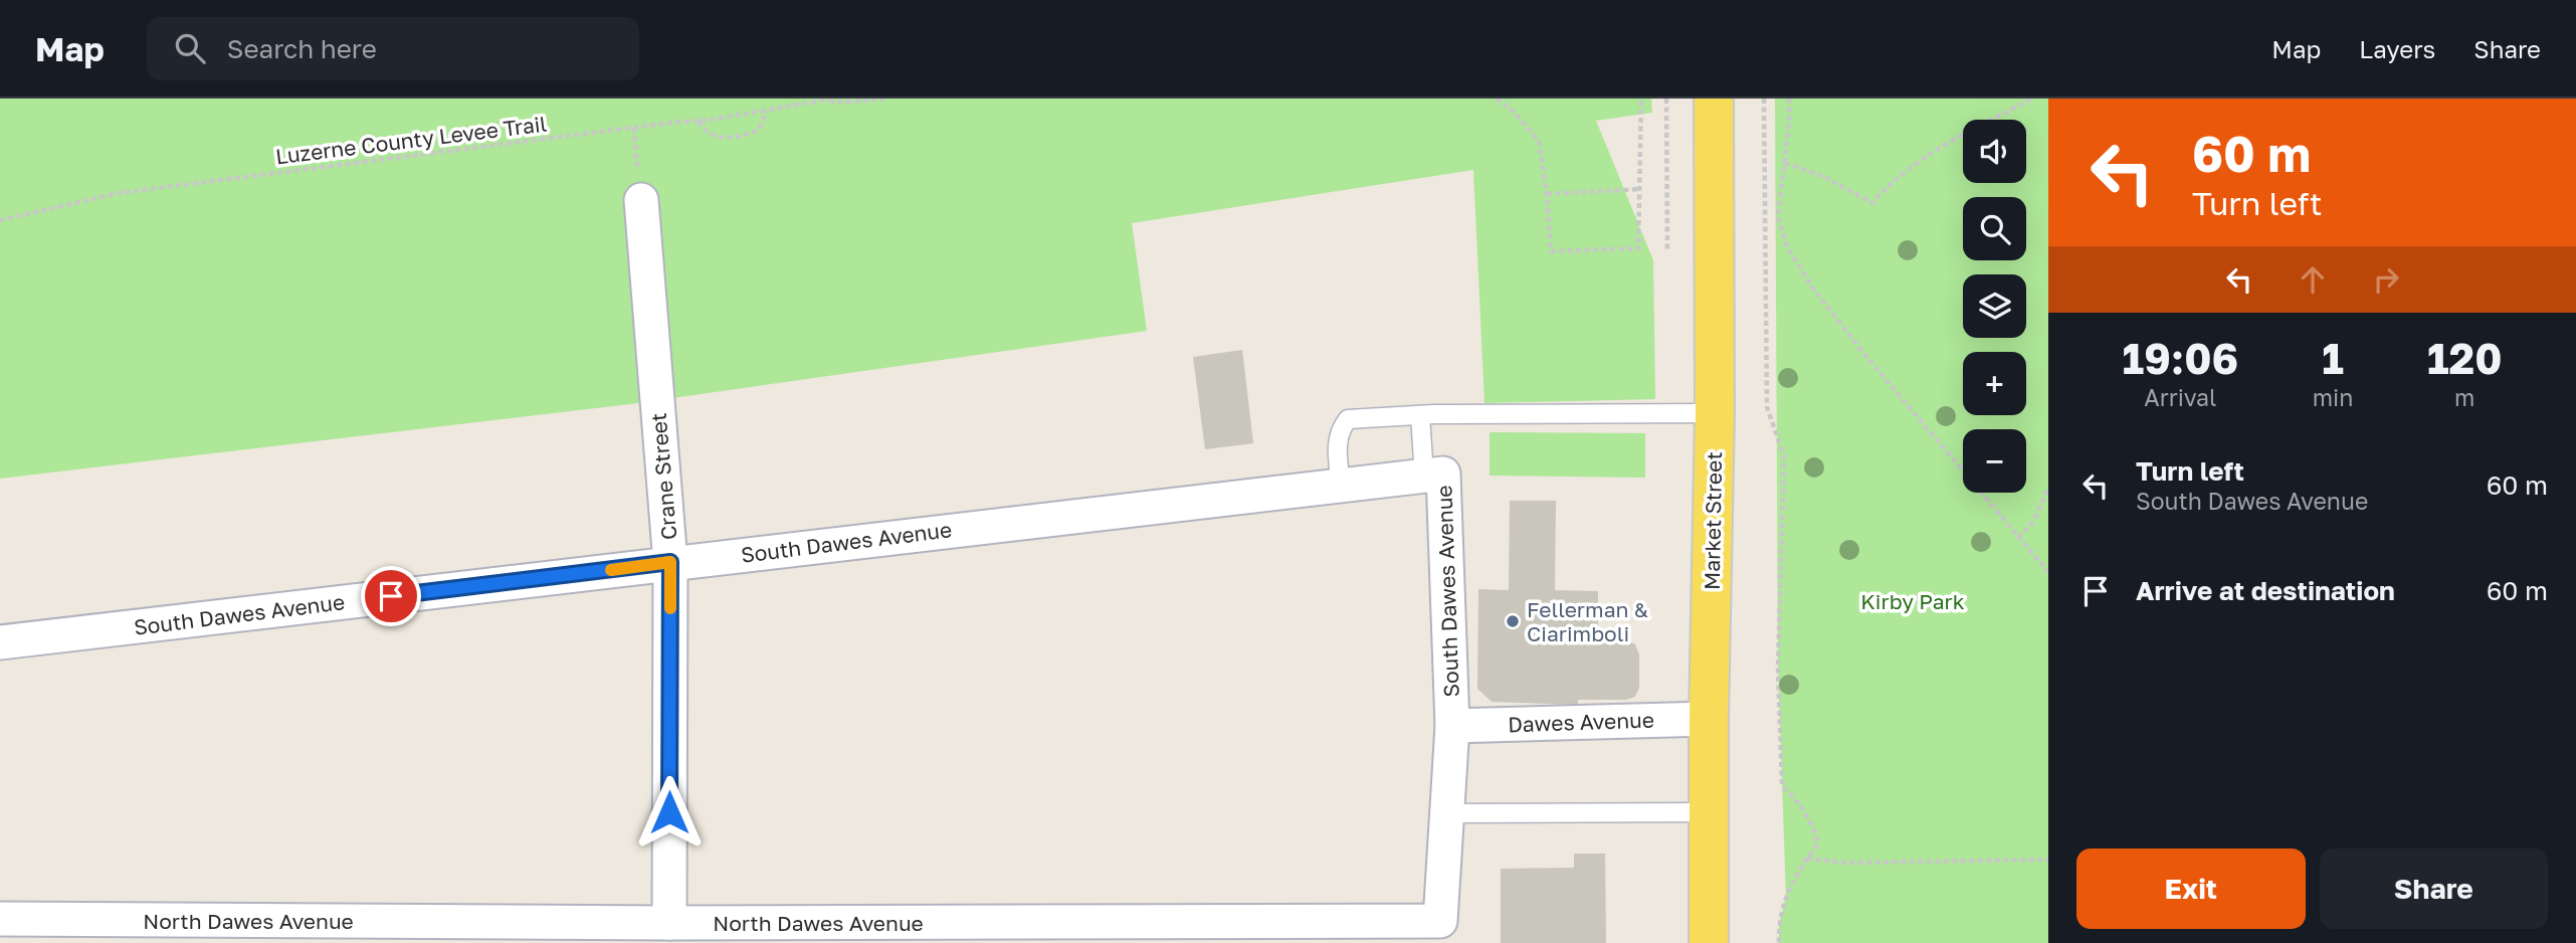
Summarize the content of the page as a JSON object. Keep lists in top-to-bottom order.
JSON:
{
  "streets": {
    "main road": ["Market Street"],
    "street": [
      "Crane Street",
      "South Dawes Avenue",
      "Dawes Avenue",
      "North Dawes Avenue"
    ],
    "path": ["Luzerne County Levee Trail"]
  },
  "crossings": [
    ["Crane Street", "South Dawes Avenue"],
    ["Crane Street", "North Dawes Avenue"],
    ["Market Street", "Dawes Avenue"],
    ["South Dawes Avenue", "Dawes Avenue"],
    ["South Dawes Avenue", "North Dawes Avenue"],
    ["Dawes Avenue", "North Dawes Avenue"]
  ],
  "parks": ["Kirby Park"],
  "places": ["Fellerman & Ciarimboli"],
  "page": {
    "header": "Map",
    "search": "Search here",
    "nav": ["Map", "Layers", "Share"],
    "turn": ["60 m", "Turn left"],
    "map_buttons": ["+", "−"],
    "eta": [
      "19:06",
      "Arrival",
      "1",
      "min",
      "120",
      "m"
    ],
    "list": [
      {
        "name": "Turn left",
        "note": "South Dawes Avenue",
        "value": "60 m"
      },
      {
        "name": "Arrive at destination",
        "value": "60 m"
      }
    ],
    "buttons": ["Exit", "Share"]
  }
}
